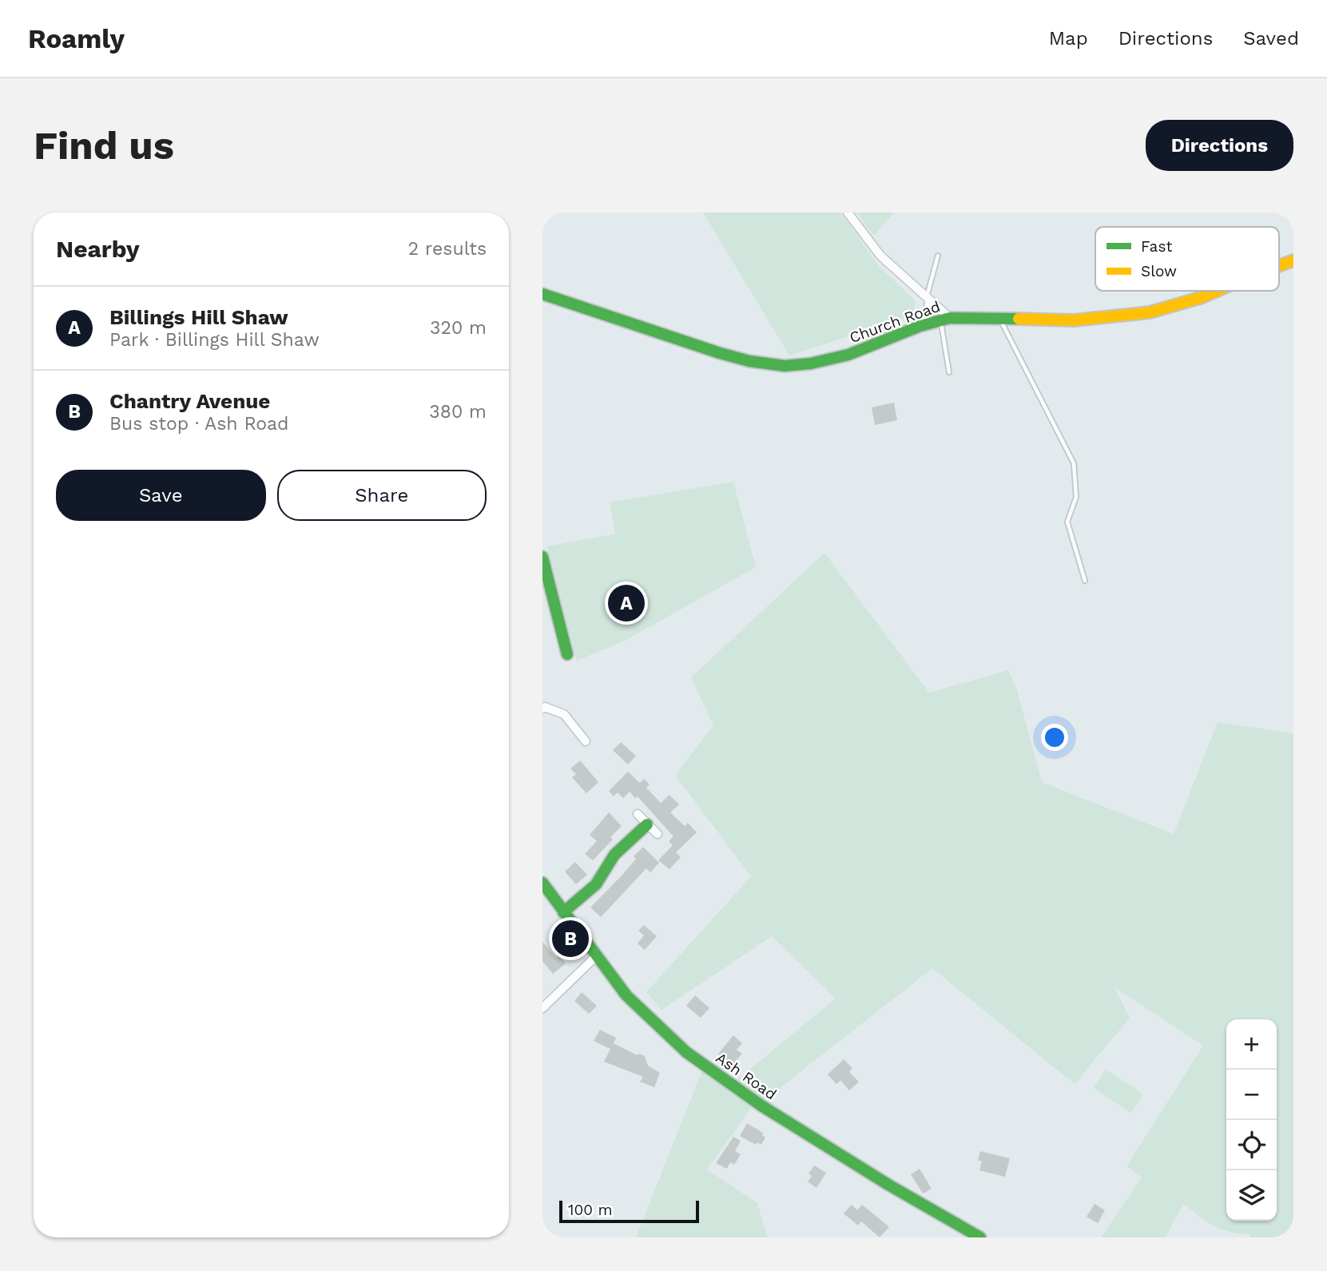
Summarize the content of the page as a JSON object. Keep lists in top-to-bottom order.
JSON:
{
  "streets": {
    "street": ["Church Road", "Ash Road"]
  },
  "legend": ["Fast", "Slow"],
  "scale_bar": "100 m",
  "page": {
    "header": "Roamly",
    "nav": ["Map", "Directions", "Saved"],
    "buttons": [
      "Directions",
      ["Save", "Share"]
    ],
    "title": "Find us",
    "heading": ["Nearby", "2 results"],
    "list": [
      {
        "mark": "A",
        "name": "Billings Hill Shaw",
        "note": "Park · Billings Hill Shaw",
        "value": "320 m"
      },
      {
        "mark": "B",
        "name": "Chantry Avenue",
        "note": "Bus stop · Ash Road",
        "value": "380 m"
      }
    ],
    "pins": ["A", "B"],
    "map_buttons": ["+", "−"],
    "scale": "100 m"
  }
}
